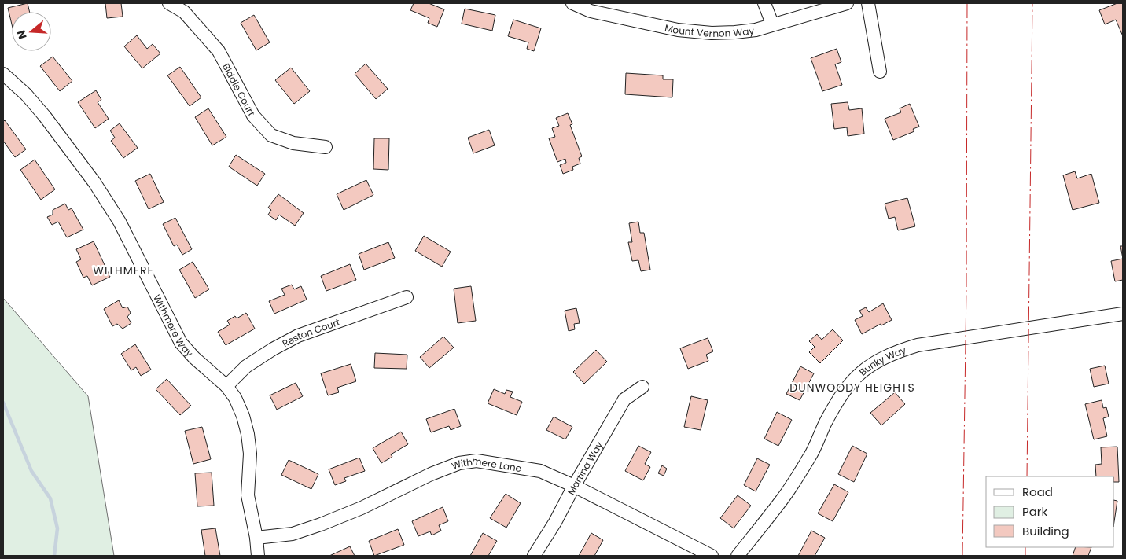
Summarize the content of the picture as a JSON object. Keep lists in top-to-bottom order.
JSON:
{
  "streets": {
    "street": [
      "Mount Vernon Way",
      "Biddle Court",
      "Withmere Way",
      "Reston Court",
      "Bunky Way",
      "Withmere Lane",
      "Martina Way"
    ]
  },
  "crossings": [
    ["Withmere Way", "Reston Court"],
    ["Withmere Way", "Withmere Lane"],
    ["Withmere Lane", "Martina Way"]
  ],
  "districts": ["WITHMERE", "DUNWOODY HEIGHTS"],
  "legend": ["Road", "Park", "Building"],
  "north": "left"
}
